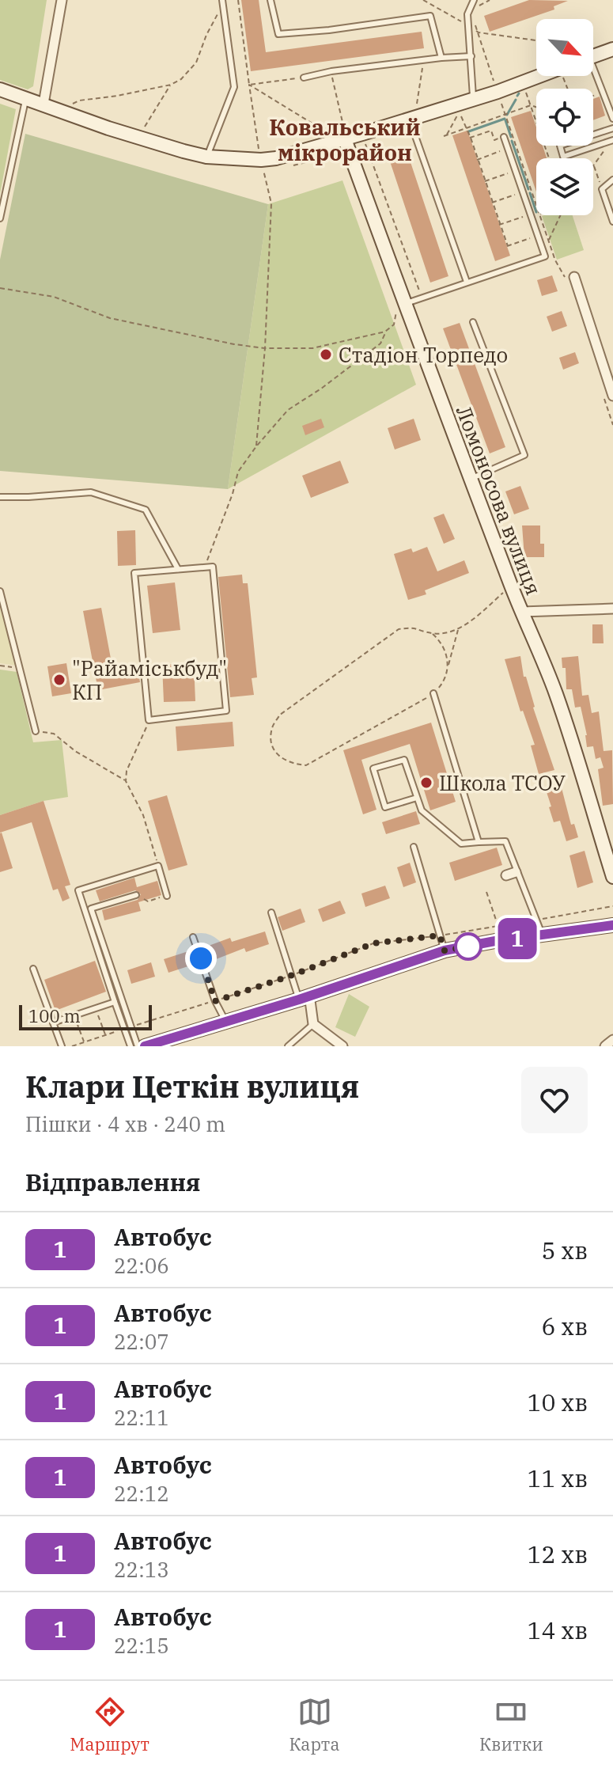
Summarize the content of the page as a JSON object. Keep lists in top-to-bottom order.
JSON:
{
  "streets": {
    "street": ["Ломоносова вулиця"]
  },
  "districts": ["Ковальський мікрорайон"],
  "places": ["Стадіон Торпедо", "\"Райаміськбуд\" КП", "Школа ТСОУ"],
  "lines": ["bus line 1"],
  "scale_bar": "100 m",
  "north": "bottom right",
  "page": {
    "on_map": "1",
    "scale": "100 m",
    "heading": [
      ["Клари Цеткін вулиця", "Пішки · 4 хв · 240 m"],
      "Відправлення"
    ],
    "list": [
      {
        "mark": "1",
        "name": "Автобус",
        "note": "22:06",
        "value": "5 хв"
      },
      {
        "mark": "1",
        "name": "Автобус",
        "note": "22:07",
        "value": "6 хв"
      },
      {
        "mark": "1",
        "name": "Автобус",
        "note": "22:11",
        "value": "10 хв"
      },
      {
        "mark": "1",
        "name": "Автобус",
        "note": "22:12",
        "value": "11 хв"
      },
      {
        "mark": "1",
        "name": "Автобус",
        "note": "22:13",
        "value": "12 хв"
      },
      {
        "mark": "1",
        "name": "Автобус",
        "note": "22:15",
        "value": "14 хв"
      }
    ],
    "tabs": ["Маршрут", "Карта", "Квитки"]
  }
}
